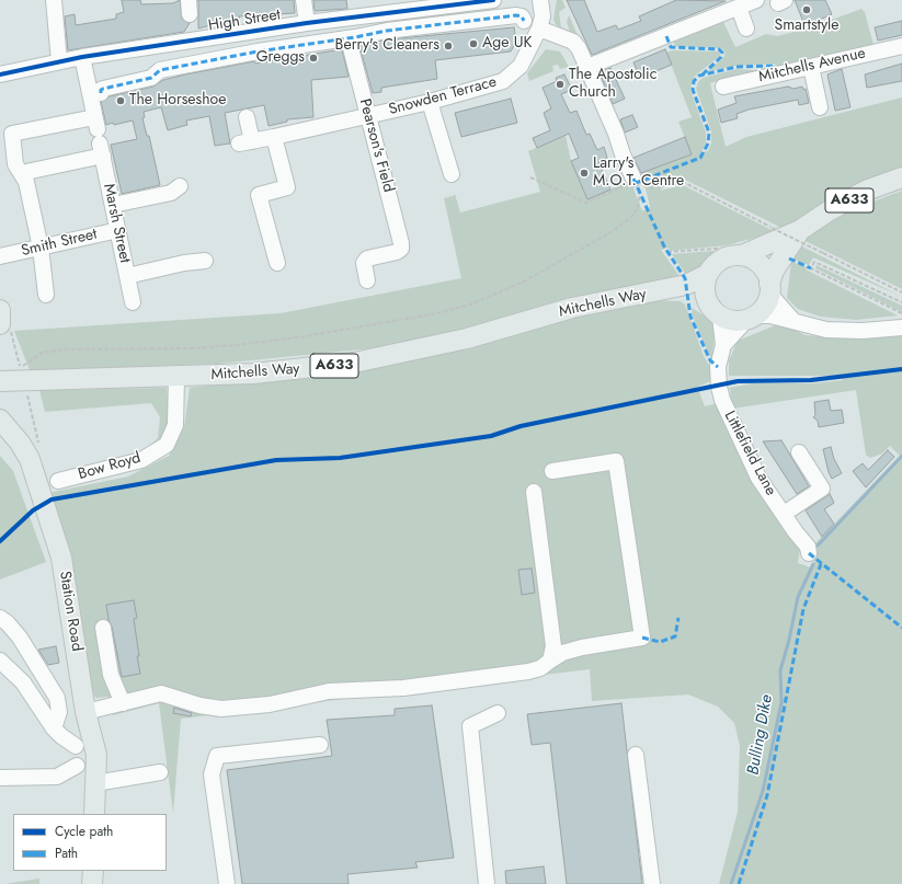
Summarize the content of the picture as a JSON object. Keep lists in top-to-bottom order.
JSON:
{
  "streets": {
    "main road": ["A633", "Mitchells Way", "Station Road"],
    "street": [
      "High Street",
      "Mitchells Avenue",
      "Snowden Terrace",
      "Pearson's Field",
      "Marsh Street",
      "Smith Street",
      "Littlefield Lane",
      "Bow Royd"
    ]
  },
  "crossings": [
    ["High Street", "Marsh Street"],
    ["Snowden Terrace", "Pearson's Field"],
    ["A633", "Mitchells Way"],
    ["A633", "Littlefield Lane"],
    ["Marsh Street", "Smith Street"],
    ["Mitchells Way", "Littlefield Lane"],
    ["Mitchells Way", "Bow Royd"]
  ],
  "water": ["Bulling Dike"],
  "places": [
    "Smartstyle",
    "Age UK",
    "Berry's Cleaners",
    "Greggs",
    "The Apostolic Church",
    "The Horseshoe",
    "Larry's M.O.T. Centre"
  ],
  "legend": ["Cycle path", "Path"]
}
